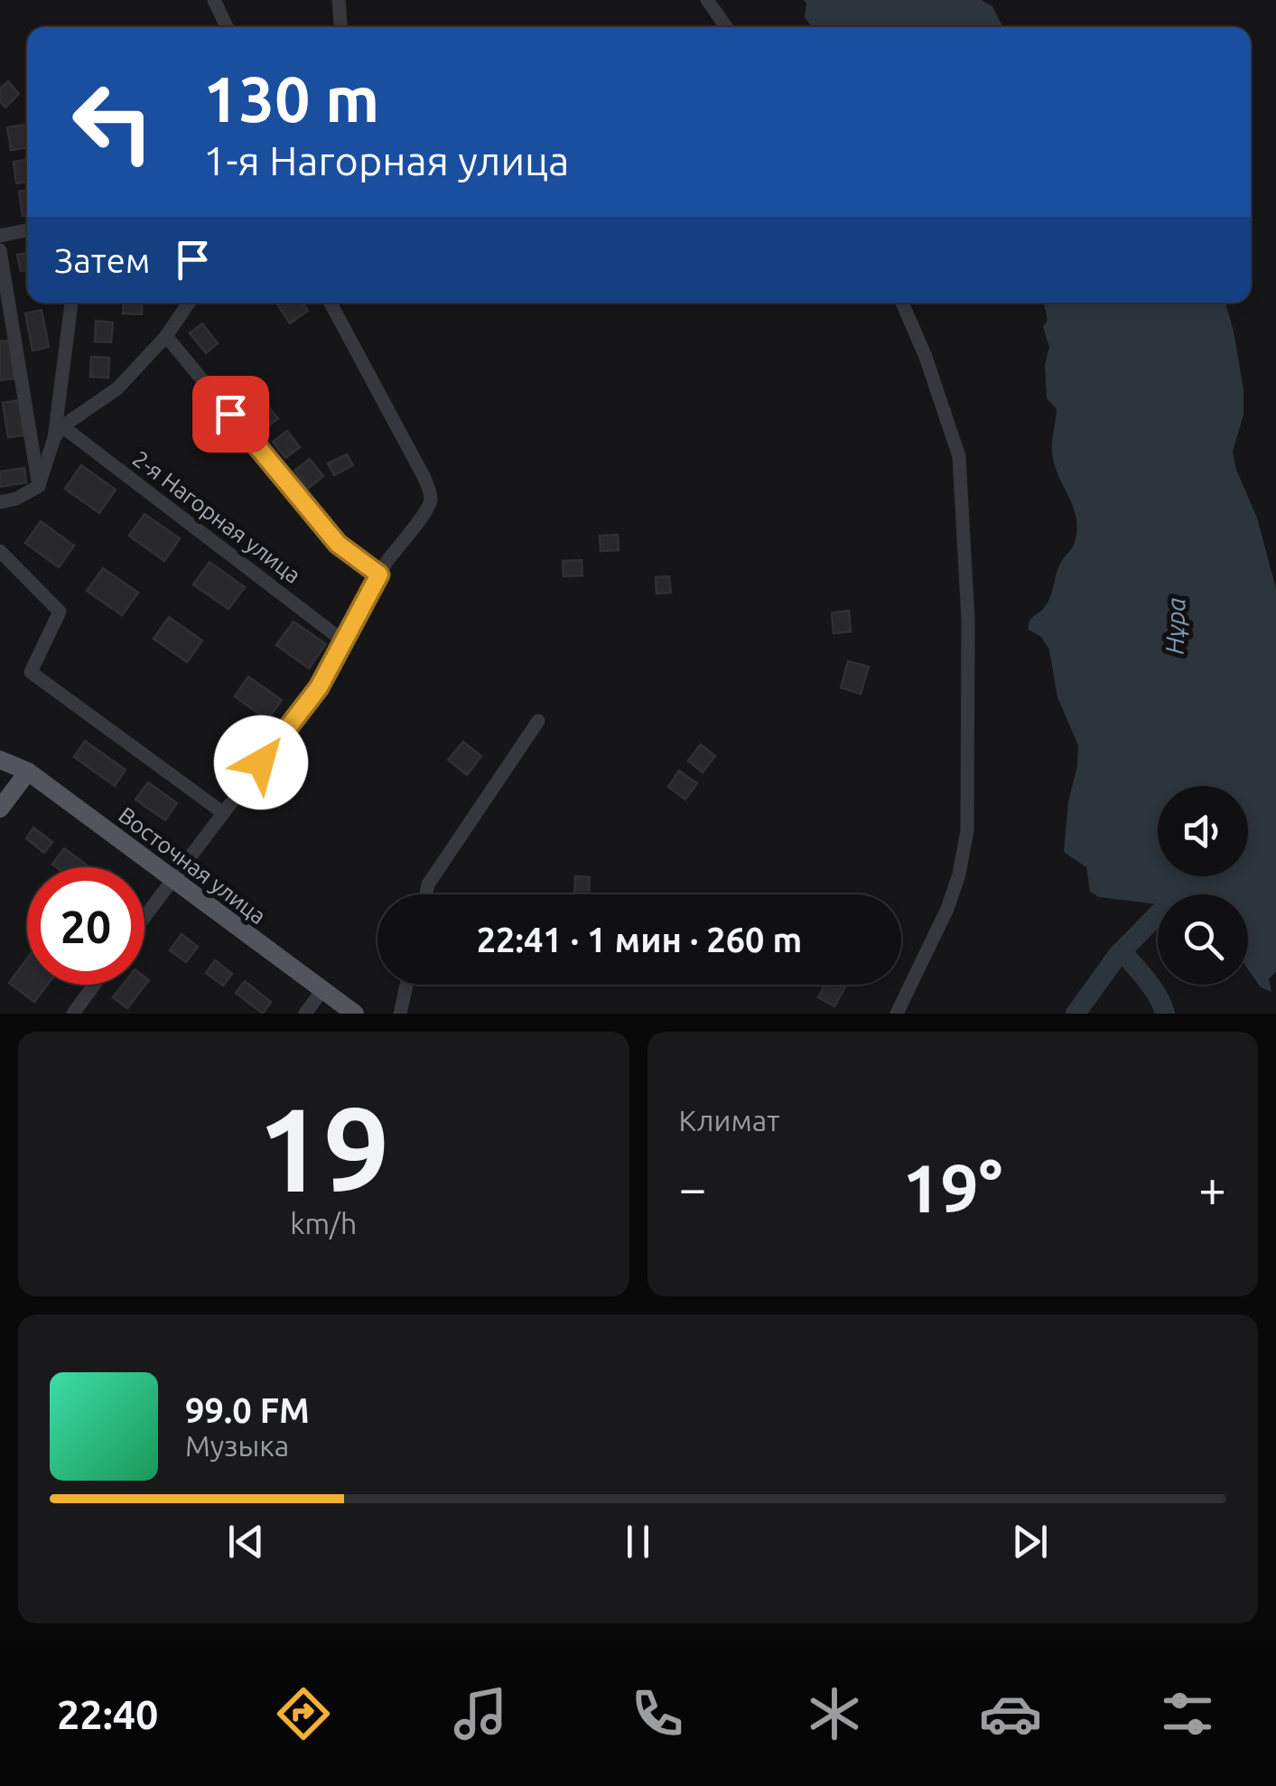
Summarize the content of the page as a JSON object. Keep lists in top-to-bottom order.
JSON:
{
  "streets": {
    "main road": ["Восточная улица"],
    "street": ["2-я Нагорная улица"]
  },
  "water": ["Нұра"],
  "page": {
    "turn": ["130 m", "1-я Нагорная улица"],
    "then": "Затем",
    "limit": "20",
    "trip": "22:41 · 1 мин · 260 m",
    "tile": [
      ["19", "km/h"],
      "Климат"
    ],
    "heat": ["−", "19°", "+"],
    "song": ["99.0 FM", "Музыка"],
    "tabs": "22:40"
  }
}
